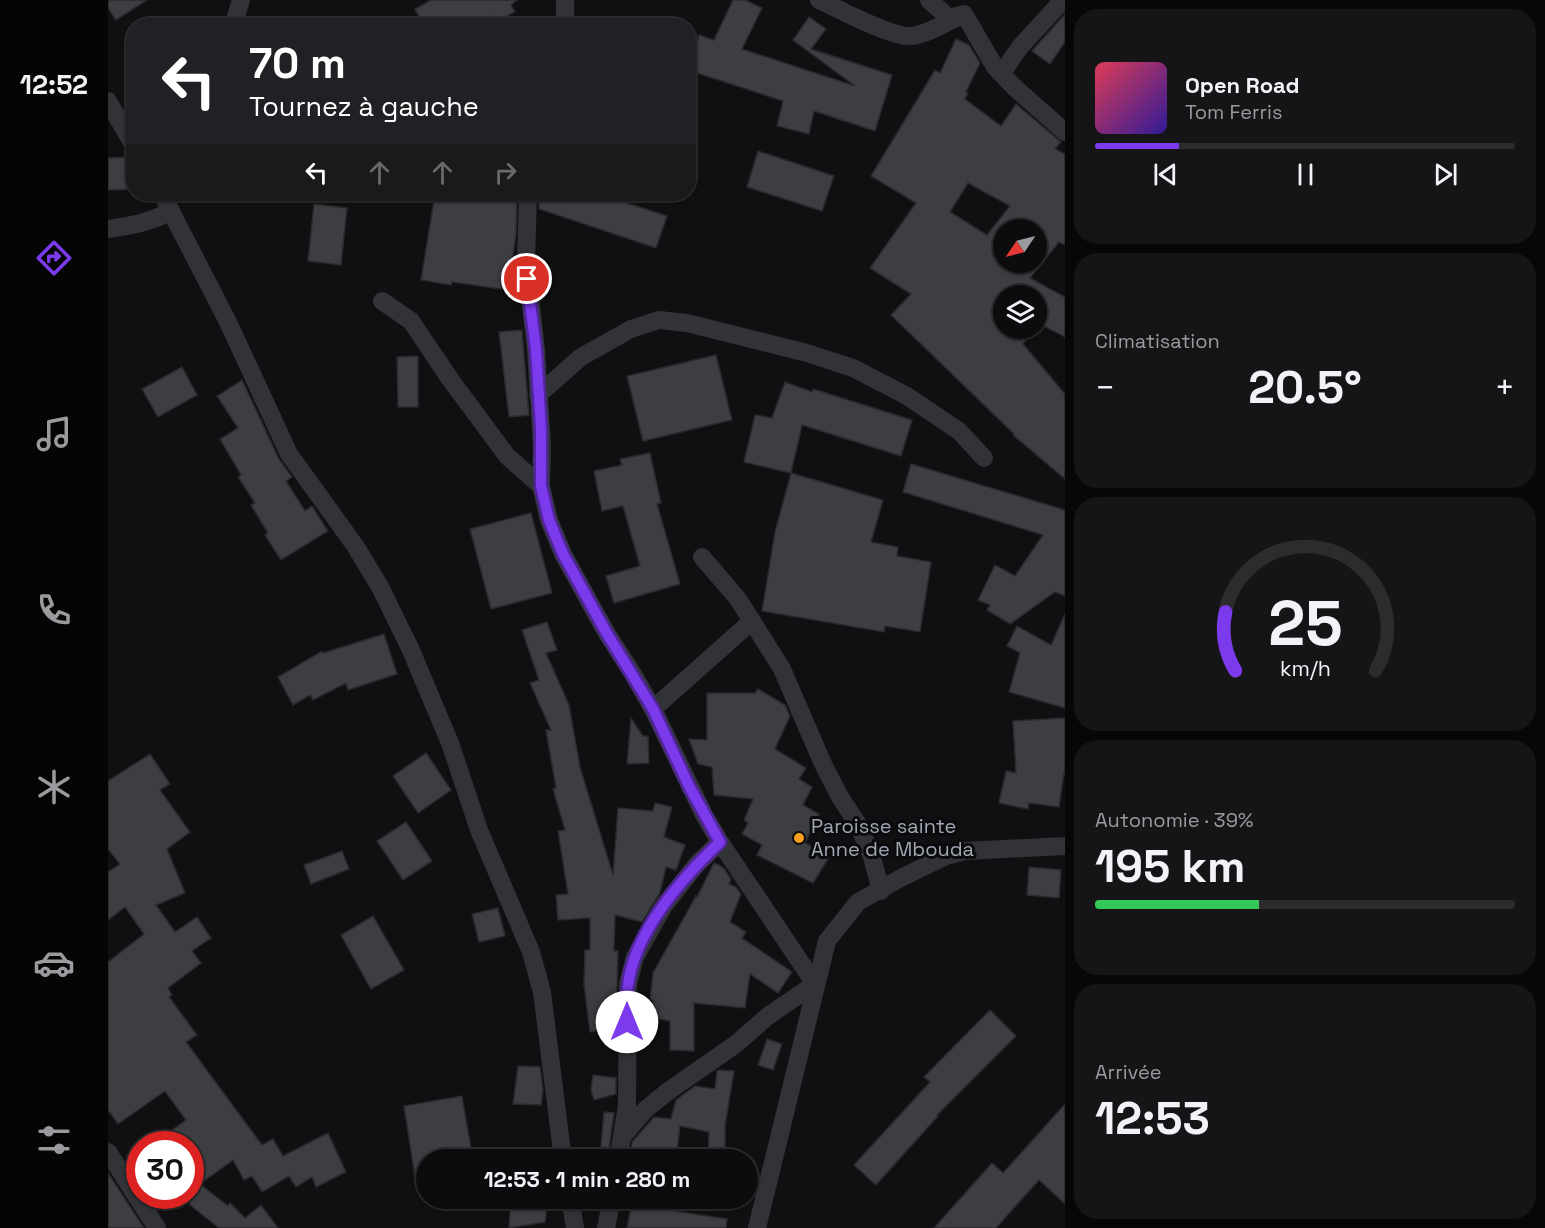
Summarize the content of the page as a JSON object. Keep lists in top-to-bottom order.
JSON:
{
  "places": ["Paroisse sainte Anne de Mbouda"],
  "north": "bottom left",
  "page": {
    "tabs": "12:52",
    "turn": ["70 m", "Tournez à gauche"],
    "song": ["Open Road", "Tom Ferris"],
    "tile": [
      "Climatisation",
      ["Autonomie · 39%", "195 km"],
      ["Arrivée", "12:53"]
    ],
    "heat": ["−", "20.5°", "+"],
    "limit": "30",
    "trip": "12:53 · 1 min · 280 m",
    "gauge": ["25", "km/h"]
  }
}
